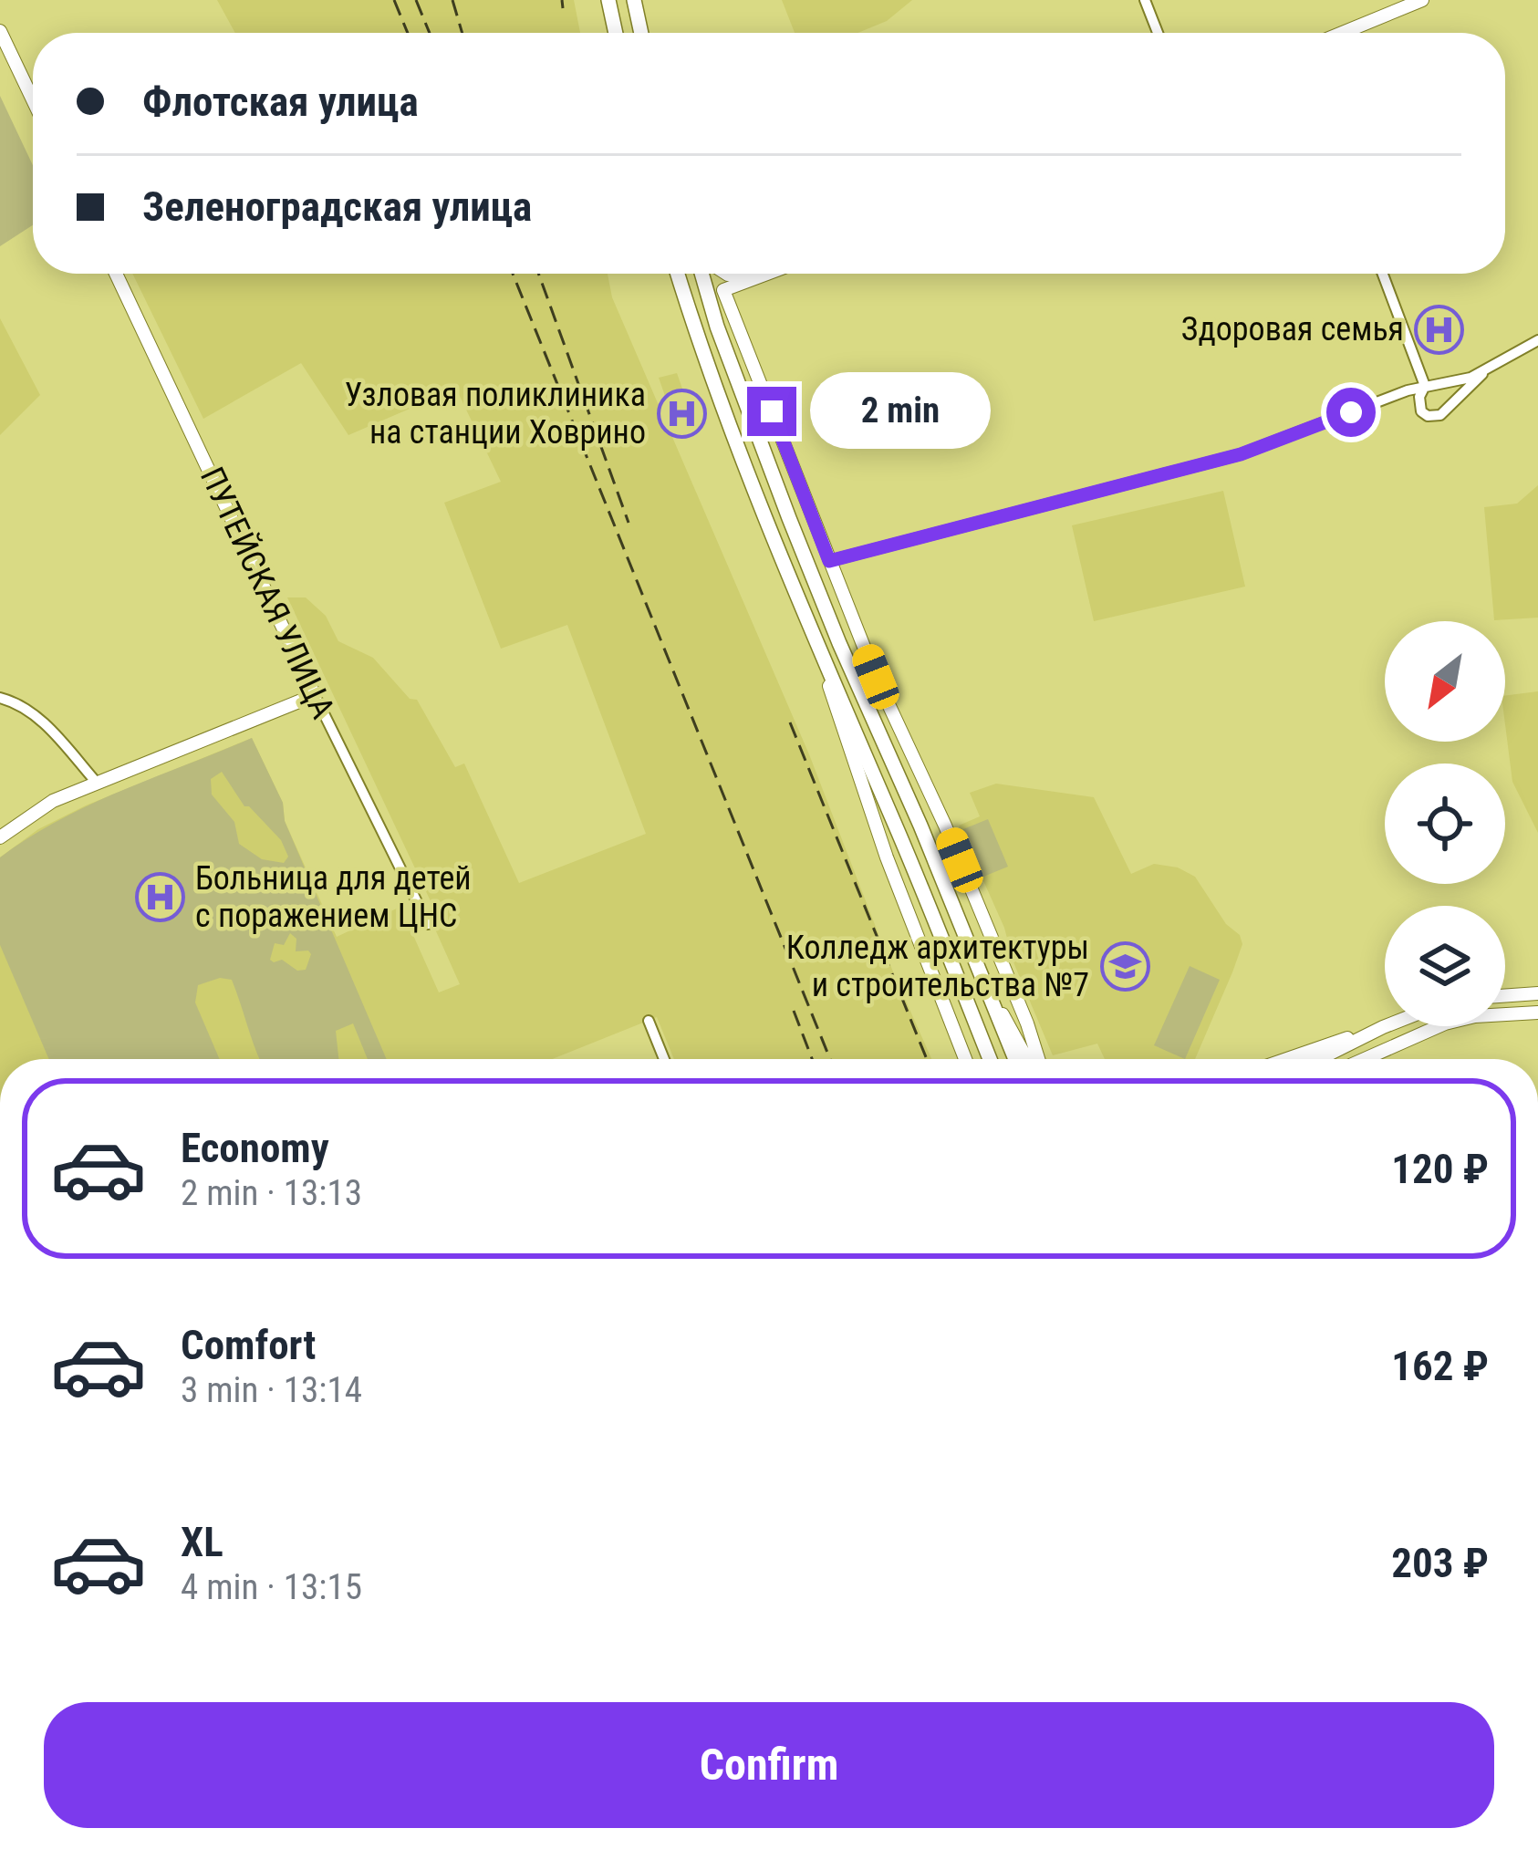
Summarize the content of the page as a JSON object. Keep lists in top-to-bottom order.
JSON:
{
  "streets": {
    "street": ["ПУТЕЙСКАЯ УЛИЦА"]
  },
  "places": {
    "hospital": ["Здоровая семья", "Узловая поликлиника на станции Ховрино", "Больница для детей с поражением ЦНС"],
    "school or university": ["Колледж архитектуры и строительства №7"]
  },
  "north": "bottom left",
  "page": {
    "banner": ["Флотская улица", "Зеленоградская улица"],
    "bubble": "2 min",
    "list": [
      {
        "name": "Economy",
        "note": "2 min · 13:13",
        "value": "120 ₽"
      },
      {
        "name": "Comfort",
        "note": "3 min · 13:14",
        "value": "162 ₽"
      },
      {
        "name": "XL",
        "note": "4 min · 13:15",
        "value": "203 ₽"
      }
    ],
    "buttons": "Confirm"
  }
}
